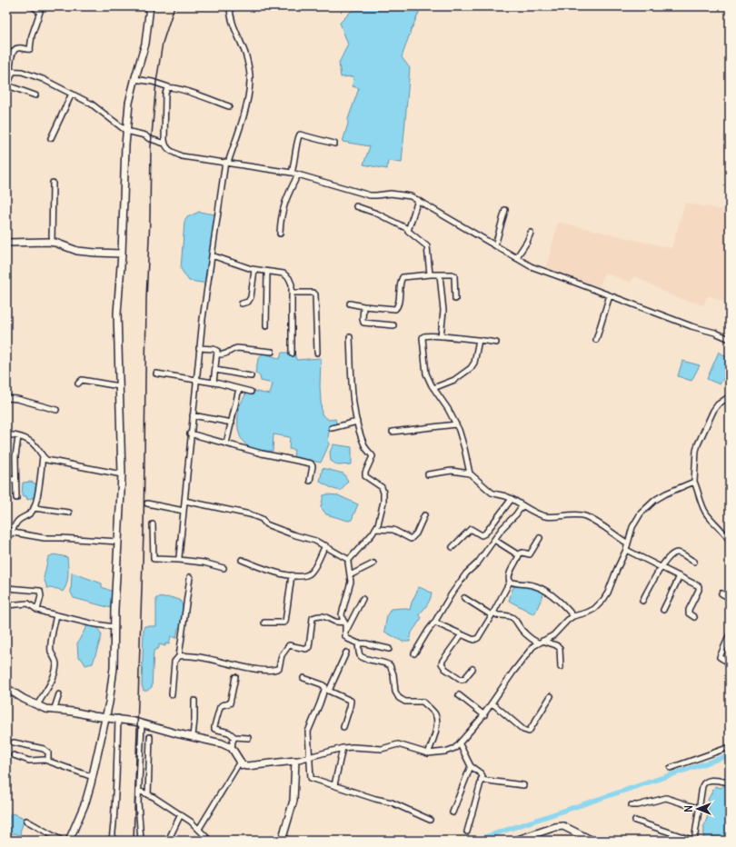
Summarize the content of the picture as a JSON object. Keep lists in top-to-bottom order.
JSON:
{
  "north": "left"
}
